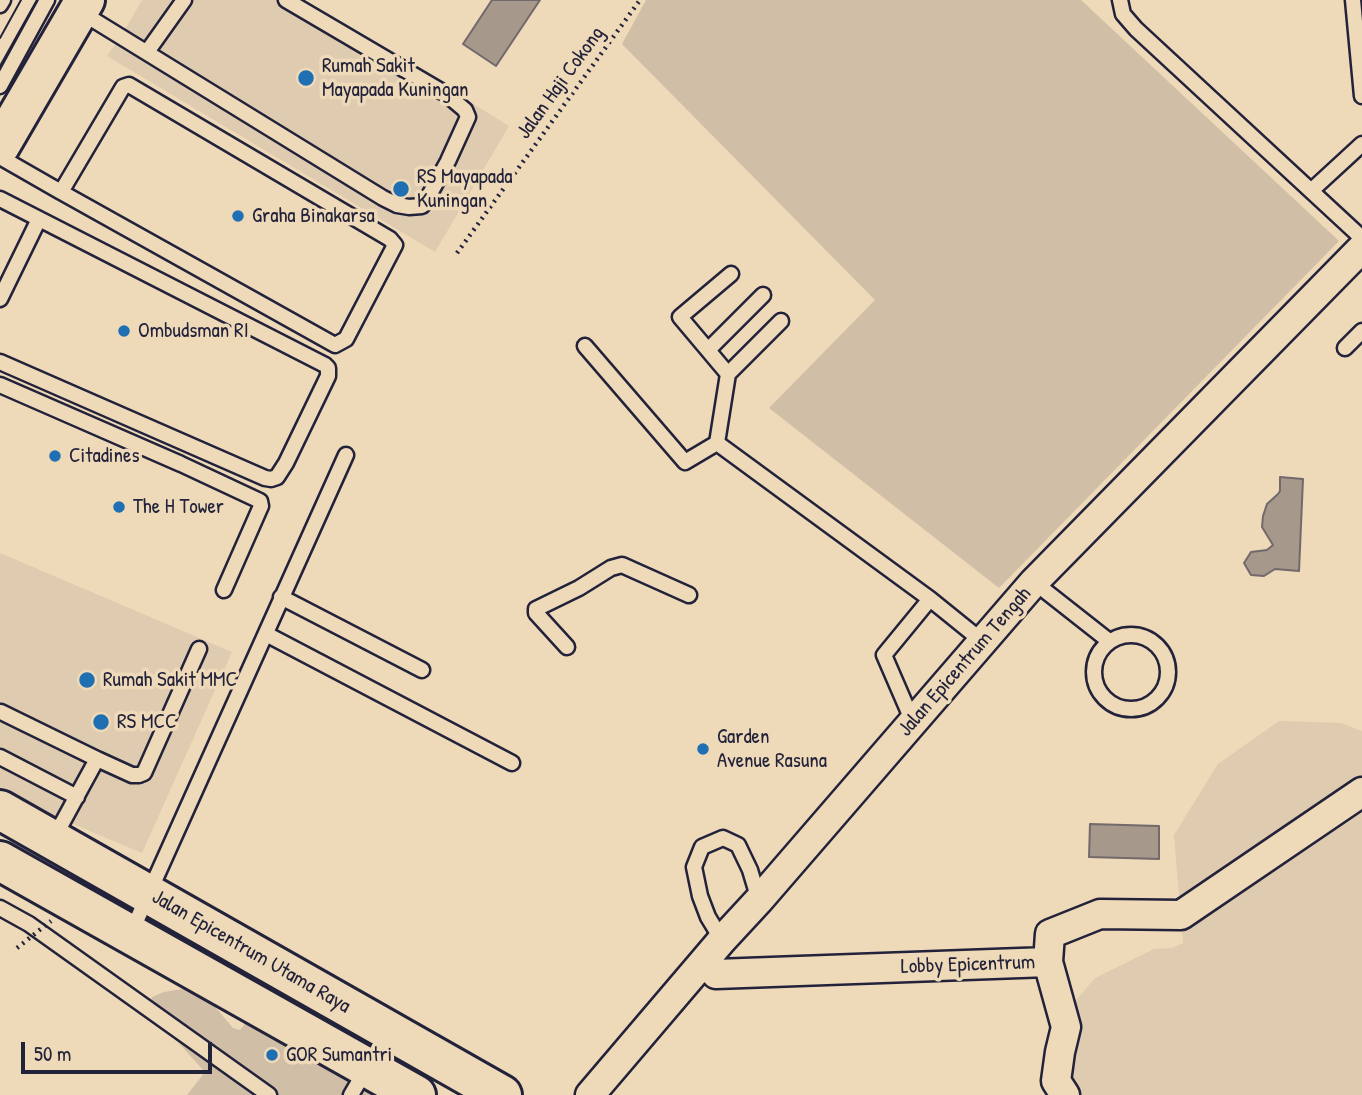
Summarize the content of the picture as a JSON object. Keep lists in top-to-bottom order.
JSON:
{
  "streets": {
    "main road": ["Jalan Epicentrum Utama Raya"],
    "street": ["Jalan Epicentrum Tengah", "Lobby Epicentrum"],
    "path": ["Jalan Haji Cokong"]
  },
  "places": [
    "Rumah Sakit Mayapada Kuningan",
    "RS Mayapada Kuningan",
    "Graha Binakarsa",
    "Ombudsman RI",
    "Citadines",
    "The H Tower",
    "Rumah Sakit MMC",
    "RS MCC",
    "Garden Avenue Rasuna",
    "GOR Sumantri"
  ],
  "scale_bar": "50 m"
}
